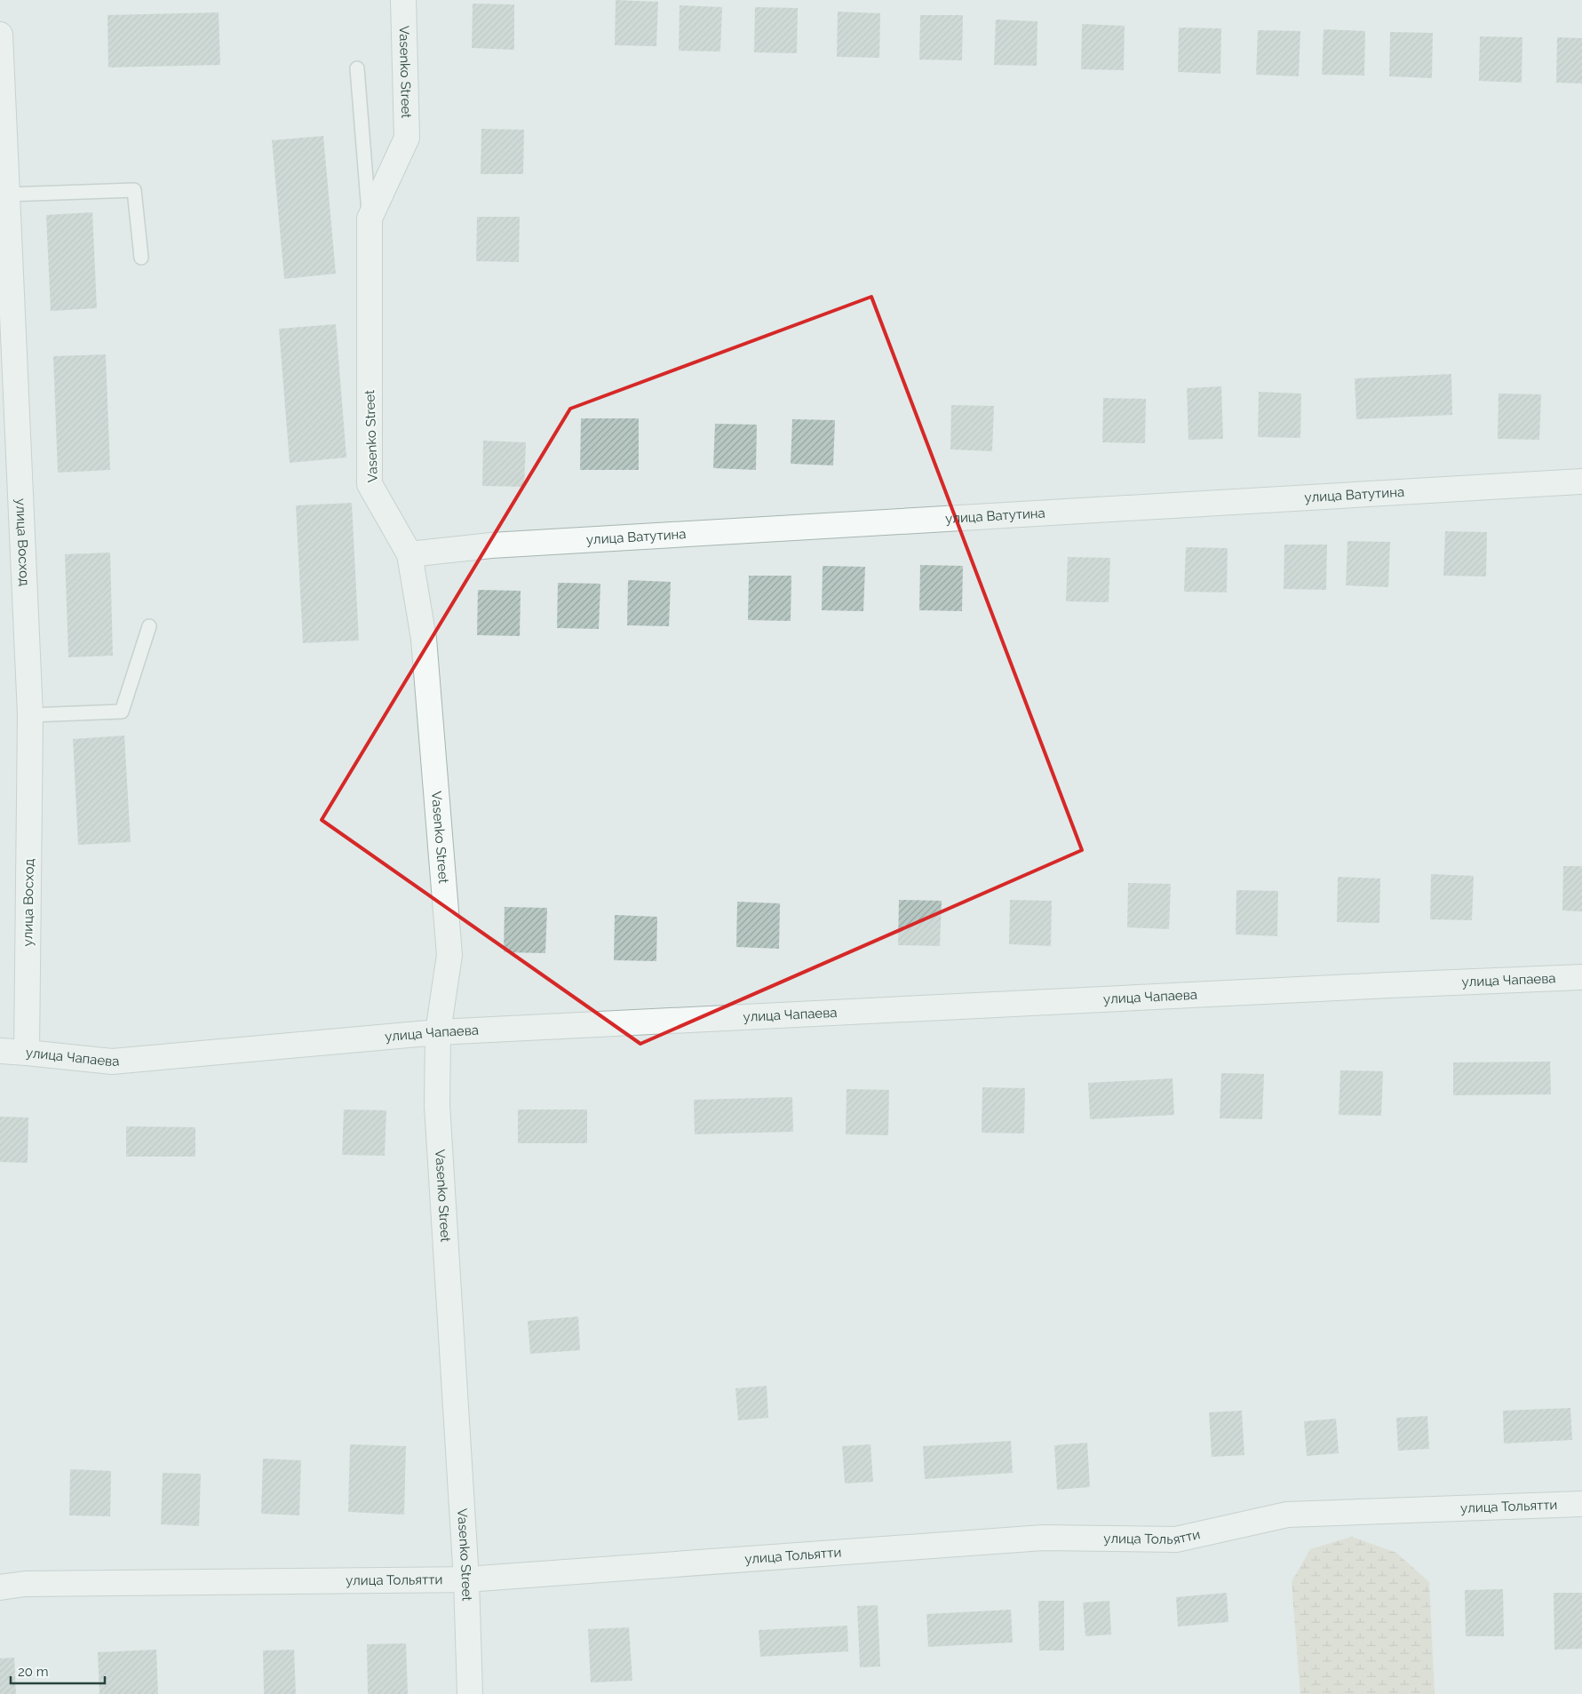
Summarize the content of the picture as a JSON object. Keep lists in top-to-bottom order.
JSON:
{
  "streets": {
    "street": [
      "Vasenko Street",
      "улица Ватутина",
      "улица Восход",
      "улица Чапаева",
      "улица Тольятти"
    ]
  },
  "crossings": [
    ["Vasenko Street", "улица Ватутина"],
    ["Vasenko Street", "улица Чапаева"],
    ["Vasenko Street", "улица Тольятти"],
    ["улица Восход", "улица Чапаева"]
  ],
  "scale_bar": "20 m"
}
